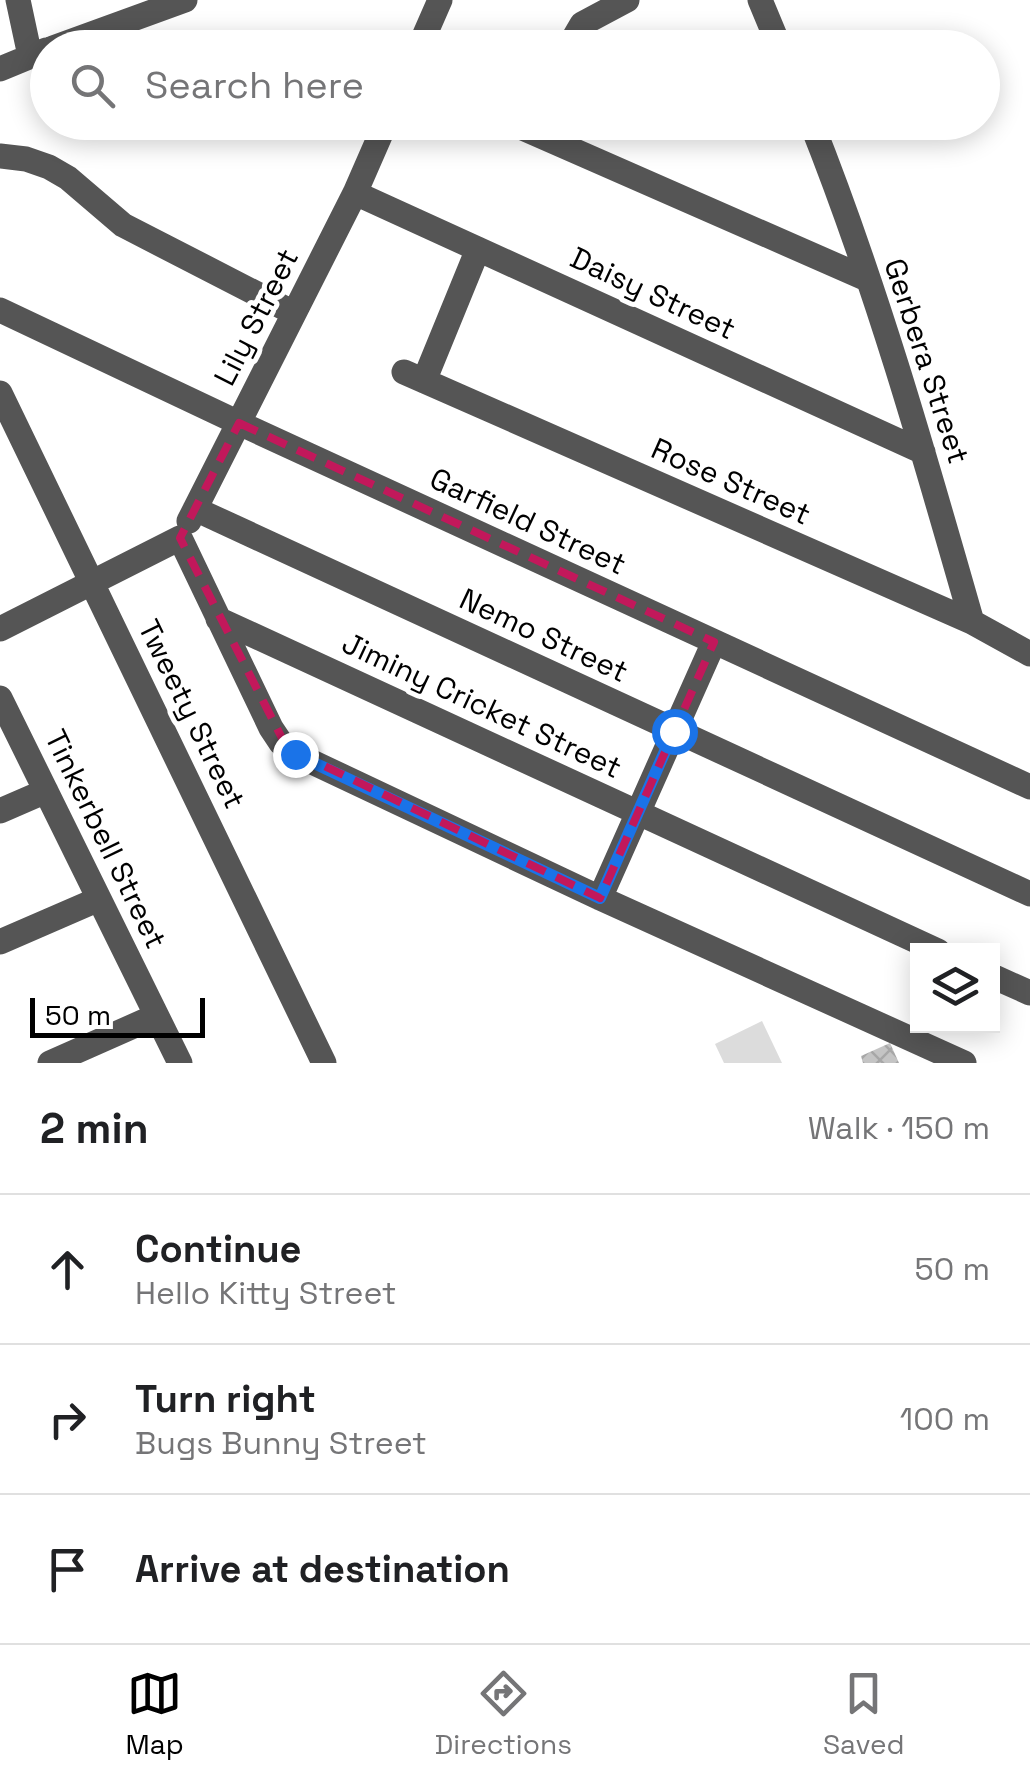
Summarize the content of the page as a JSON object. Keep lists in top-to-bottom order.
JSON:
{
  "streets": {
    "street": [
      "Daisy Street",
      "Lily Street",
      "Gerbera Street",
      "Rose Street",
      "Garfield Street",
      "Nemo Street",
      "Jiminy Cricket Street",
      "Tweety Street",
      "Tinkerbell Street"
    ]
  },
  "crossings": [
    ["Daisy Street", "Lily Street"],
    ["Daisy Street", "Gerbera Street"],
    ["Daisy Street", "Rose Street"],
    ["Lily Street", "Garfield Street"],
    ["Lily Street", "Nemo Street"],
    ["Gerbera Street", "Rose Street"]
  ],
  "scale_bar": "50 m",
  "page": {
    "search": "Search here",
    "scale": "50 m",
    "heading": ["2 min", "Walk · 150 m"],
    "list": [
      ["Continue", "Hello Kitty Street", "50 m"],
      ["Turn right", "Bugs Bunny Street", "100 m"],
      "Arrive at destination"
    ],
    "nav": ["Map", "Directions", "Saved"]
  }
}
